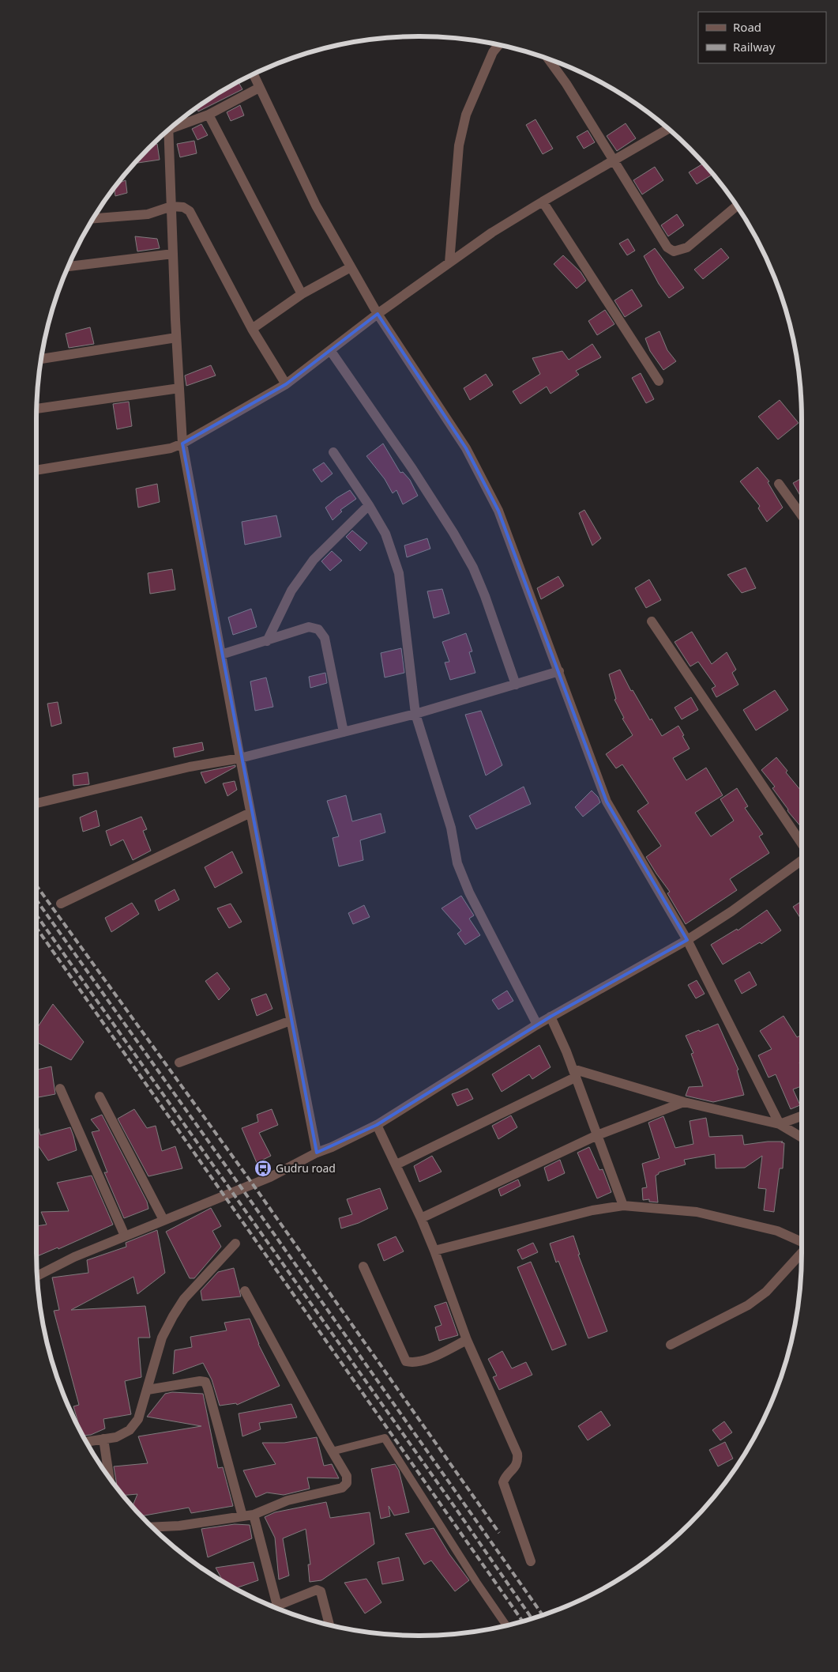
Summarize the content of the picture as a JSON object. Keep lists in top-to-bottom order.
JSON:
{
  "places": {
    "bus stop": ["Gudru road"]
  },
  "legend": ["Road", "Railway"]
}
